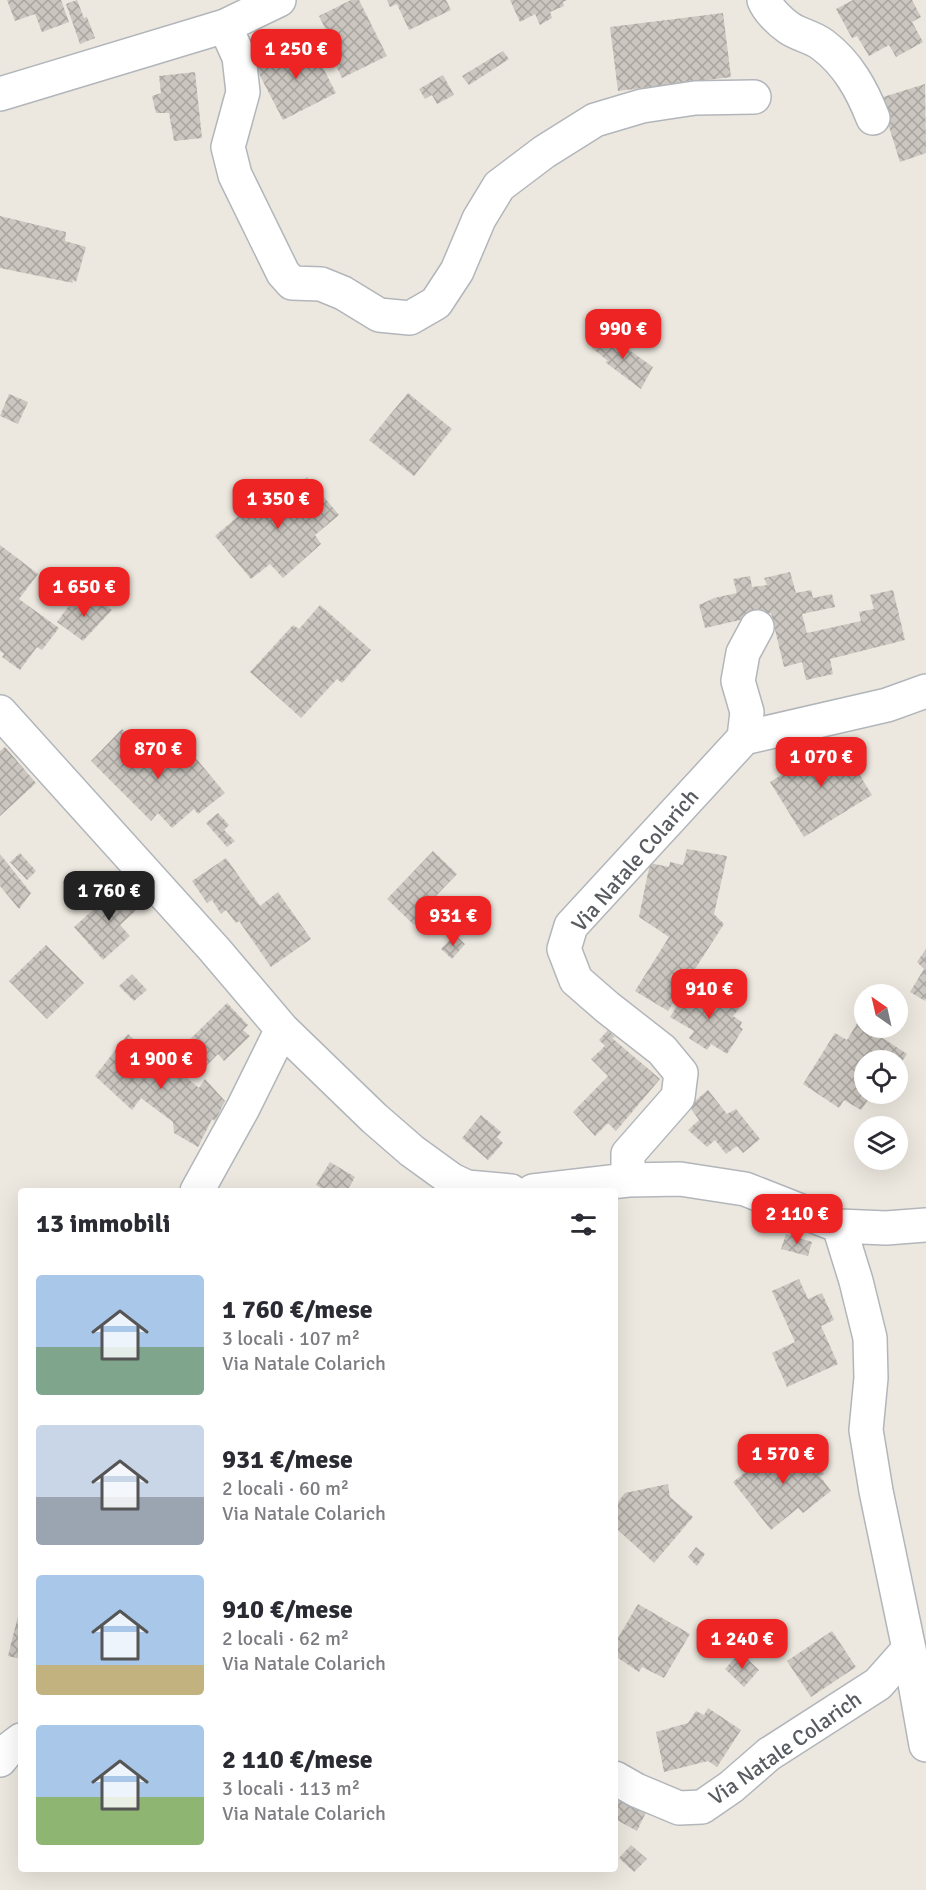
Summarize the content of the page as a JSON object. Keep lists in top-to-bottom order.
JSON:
{
  "streets": {
    "street": ["Via Natale Colarich"]
  },
  "north": "top left",
  "page": {
    "price": [
      "1 250 €",
      "990 €",
      "1 350 €",
      "1 650 €",
      "870 €",
      "1 070 €",
      "1 760 €",
      "931 €",
      "910 €",
      "1 900 €",
      "2 110 €",
      "1 570 €",
      "1 240 €"
    ],
    "heading": "13 immobili",
    "list": [
      {
        "name": "1 760 €/mese",
        "note": "3 locali · 107 m² · Via Natale Colarich"
      },
      {
        "name": "931 €/mese",
        "note": "2 locali · 60 m² · Via Natale Colarich"
      },
      {
        "name": "910 €/mese",
        "note": "2 locali · 62 m² · Via Natale Colarich"
      },
      {
        "name": "2 110 €/mese",
        "note": "3 locali · 113 m² · Via Natale Colarich"
      }
    ]
  }
}
